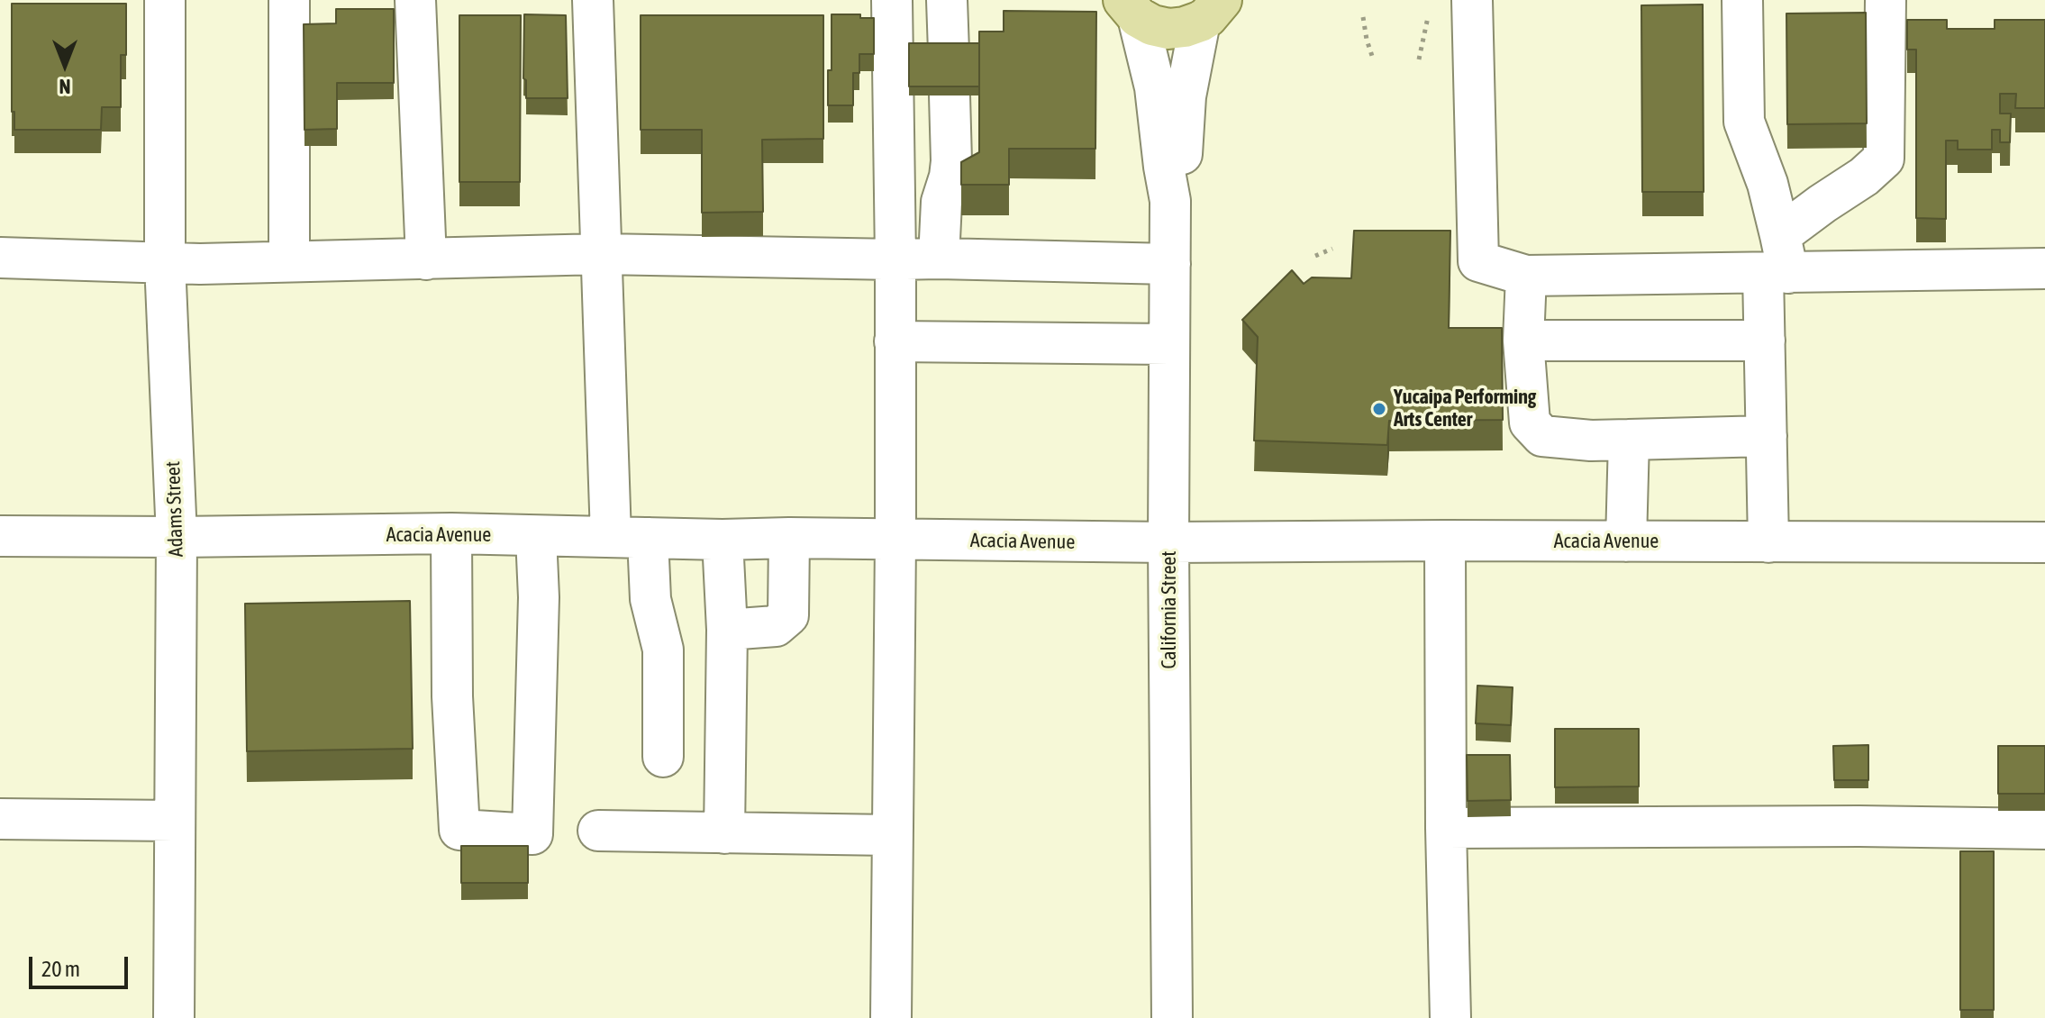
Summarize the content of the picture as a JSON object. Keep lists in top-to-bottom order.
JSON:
{
  "streets": {
    "street": ["Adams Street", "Acacia Avenue", "California Street"]
  },
  "crossings": [
    ["Adams Street", "Acacia Avenue"],
    ["Acacia Avenue", "California Street"]
  ],
  "places": ["Yucaipa Performing Arts Center"],
  "scale_bar": "20 m",
  "north": "bottom"
}
